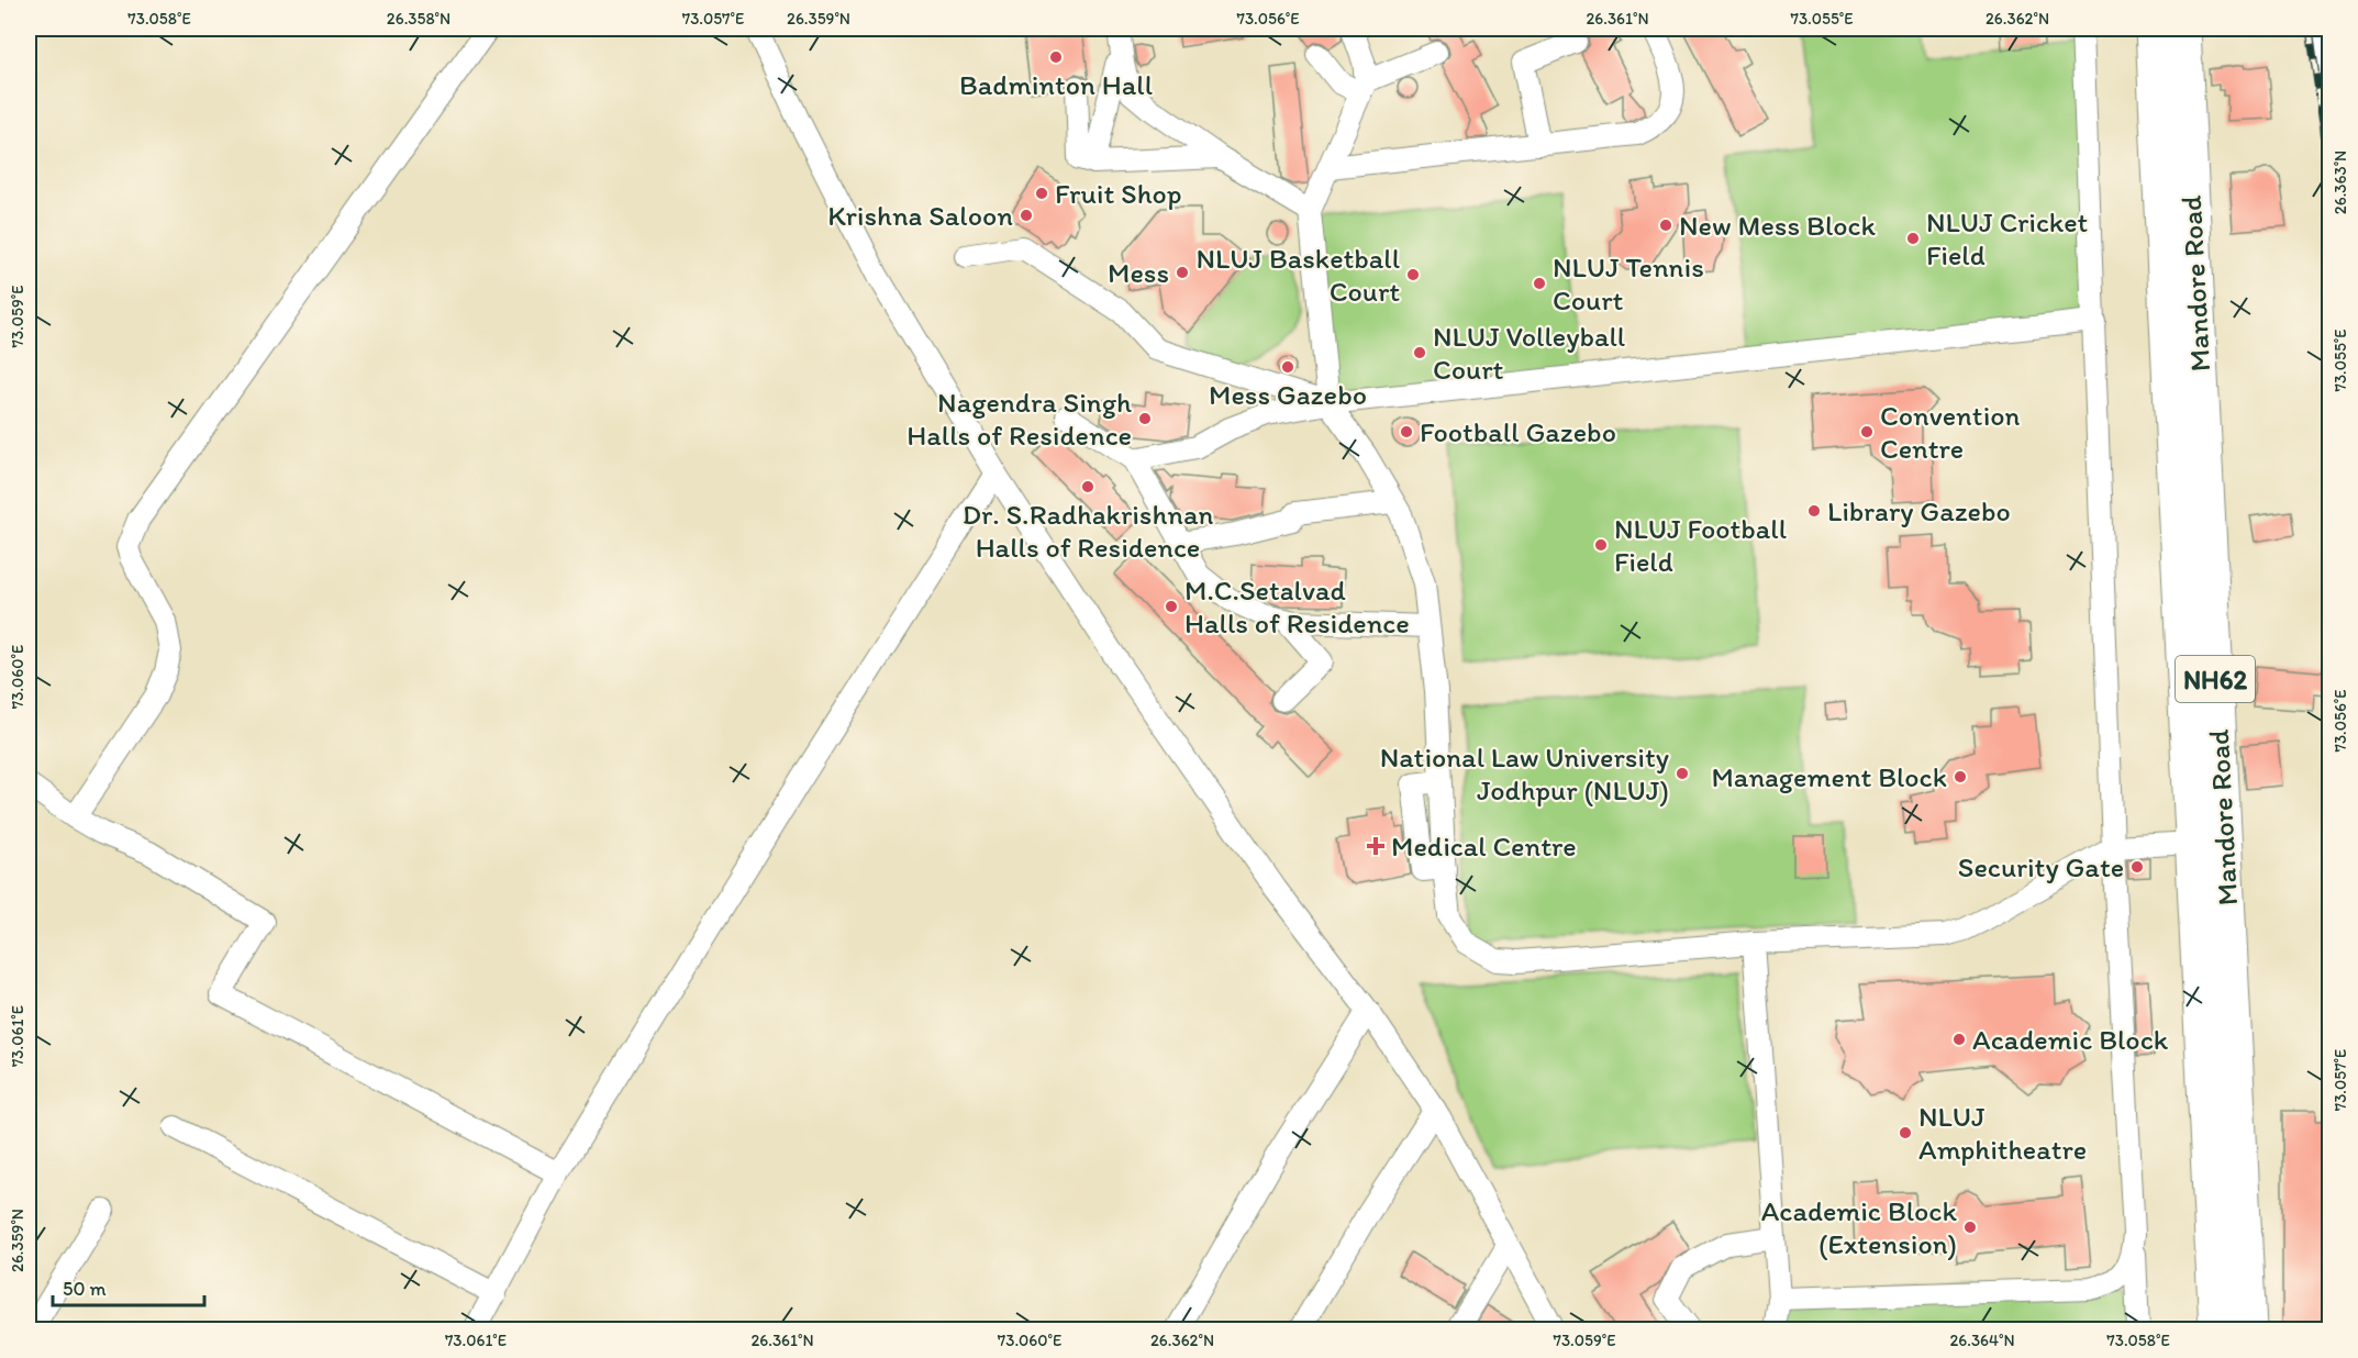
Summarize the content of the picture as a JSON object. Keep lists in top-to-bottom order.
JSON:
{
  "streets": {
    "highway": ["Mandore Road", "NH62"]
  },
  "places": {
    "other": [
      "Badminton Hall",
      "Fruit Shop",
      "Krishna Saloon",
      "New Mess Block",
      "NLUJ Cricket Field",
      "Mess",
      "NLUJ Basketball Court",
      "NLUJ Tennis Court",
      "NLUJ Volleyball Court",
      "Mess Gazebo",
      "Nagendra Singh Halls of Residence",
      "Football Gazebo",
      "Convention Centre",
      "Dr. S.Radhakrishnan Halls of Residence",
      "Library Gazebo",
      "NLUJ Football Field",
      "M.C.Setalvad Halls of Residence",
      "National Law University Jodhpur (NLUJ)",
      "Management Block",
      "Security Gate",
      "Academic Block",
      "NLUJ Amphitheatre",
      "Academic Block (Extension)"
    ],
    "health": ["Medical Centre"]
  },
  "scale_bar": "50 m",
  "coordinates": [
    "73.058°E",
    "26.358°N",
    "73.057°E",
    "26.359°N",
    "73.056°E",
    "26.361°N",
    "73.055°E",
    "26.362°N",
    "26.363°N",
    "73.059°E",
    "73.060°E",
    "73.061°E",
    "26.364°N"
  ]
}
